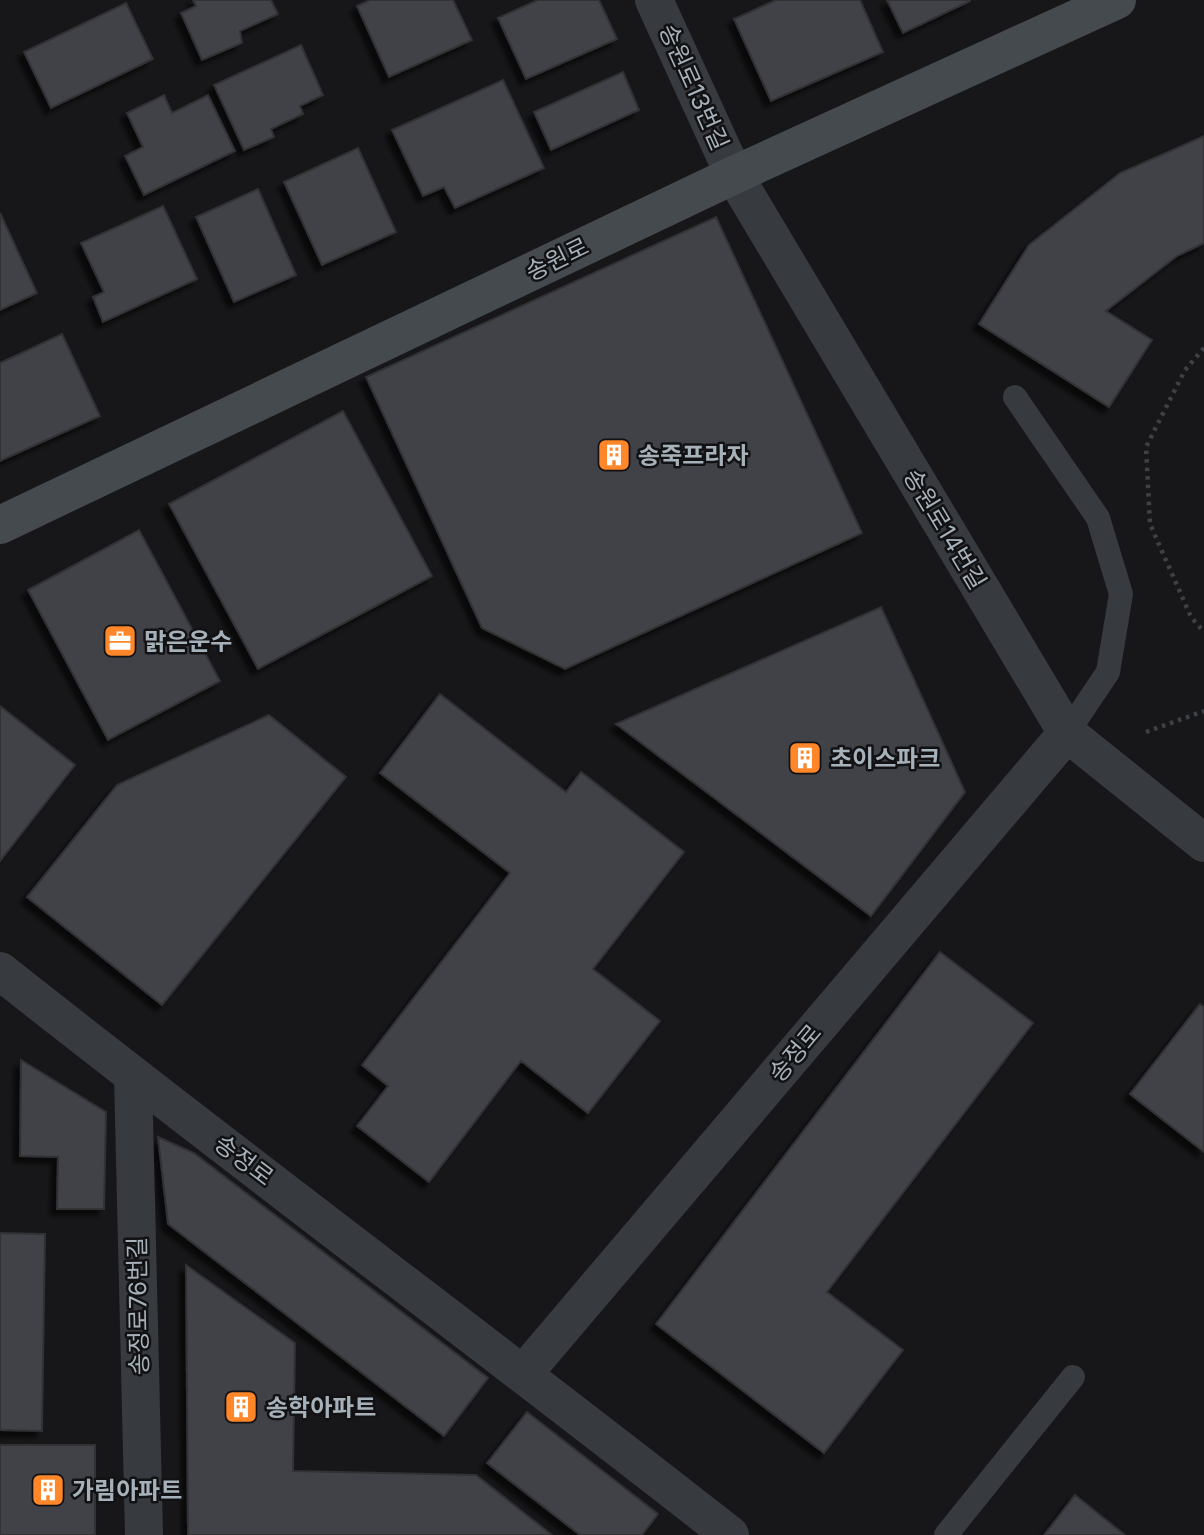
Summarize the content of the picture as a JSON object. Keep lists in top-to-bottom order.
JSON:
{
  "streets": {
    "main road": ["송원로"],
    "street": [
      "송원로13번길",
      "송원로14번길",
      "송정로",
      "송정로76번길"
    ]
  },
  "crossings": [
    ["송원로13번길", "송원로"],
    ["송원로13번길", "송원로14번길"],
    ["송원로", "송원로14번길"],
    ["송원로14번길", "송정로"],
    ["송정로", "송정로76번길"]
  ],
  "places": {
    "building": [
      "송죽프라자",
      "초이스파크",
      "송학아파트",
      "가림아파트"
    ],
    "office": ["맑은운수"]
  }
}
